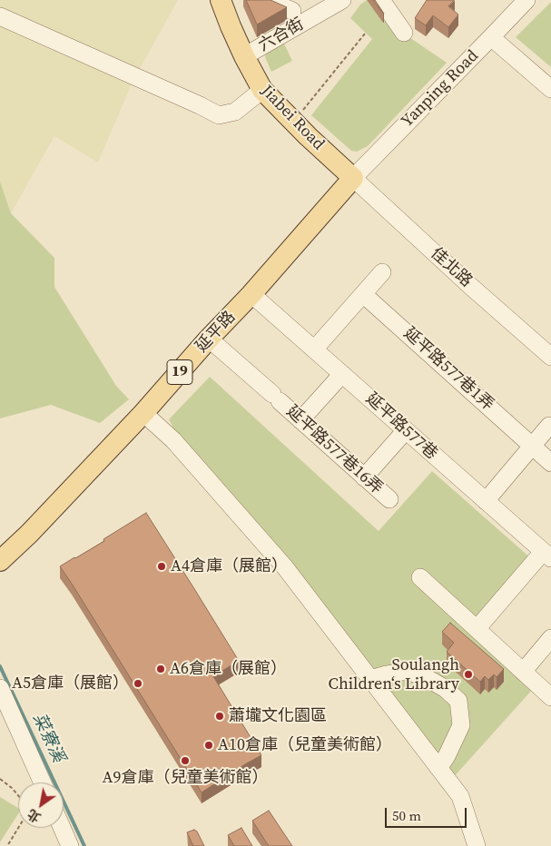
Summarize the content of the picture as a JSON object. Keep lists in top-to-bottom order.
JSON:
{
  "streets": {
    "main road": ["Jiabei Road", "延平路", "19"],
    "street": [
      "六合街",
      "Yanping Road",
      "佳北路",
      "延平路577巷1弄",
      "延平路577巷",
      "延平路577巷16弄"
    ]
  },
  "crossings": [
    ["六合街", "Jiabei Road"],
    ["Yanping Road", "Jiabei Road"],
    ["Yanping Road", "佳北路"],
    ["Yanping Road", "延平路"],
    ["Jiabei Road", "佳北路"],
    ["Jiabei Road", "延平路"],
    ["佳北路", "延平路"],
    ["延平路", "延平路577巷"],
    ["延平路", "延平路577巷16弄"]
  ],
  "water": ["菜寮溪"],
  "places": [
    "A4倉庫（展館）",
    "A6倉庫（展館）",
    "Soulangh Children‘s Library",
    "A5倉庫（展館）",
    "蕭壠文化園區",
    "A10倉庫（兒童美術館）",
    "A9倉庫（兒童美術館）"
  ],
  "scale_bar": "50 m",
  "north": "bottom left"
}
